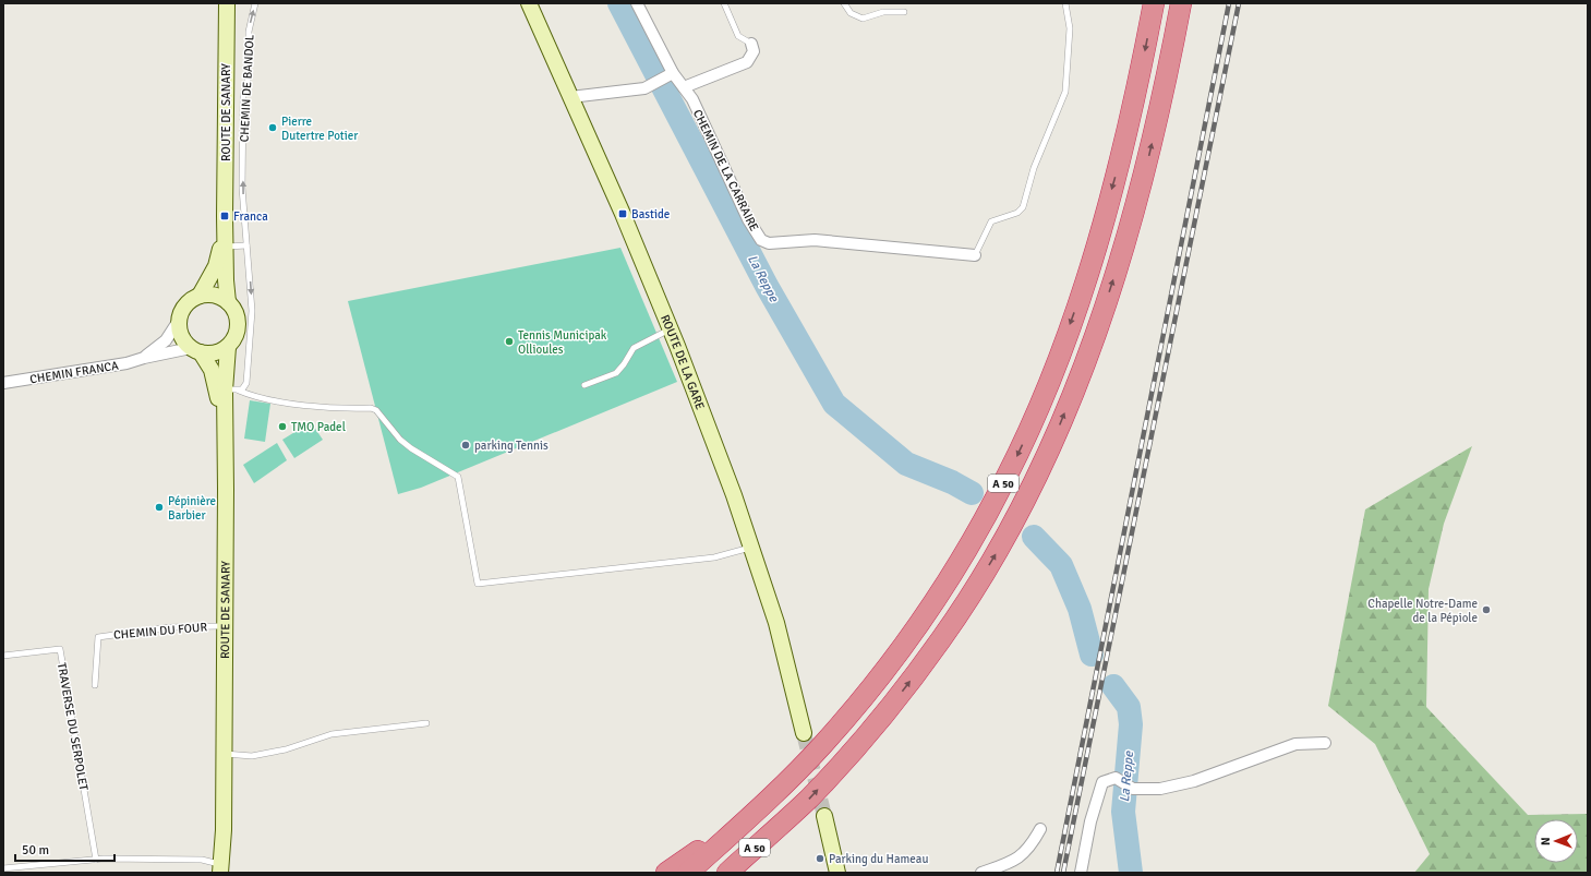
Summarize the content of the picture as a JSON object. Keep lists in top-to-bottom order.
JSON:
{
  "streets": {
    "highway": ["A 50"],
    "main road": ["ROUTE DE SANARY", "ROUTE DE LA GARE"],
    "street": ["CHEMIN DE LA CARRAIRE", "CHEMIN FRANCA"],
    "lane": ["CHEMIN DE BANDOL", "CHEMIN DU FOUR", "TRAVERSE DU SERPOLET"]
  },
  "crossings": [
    ["CHEMIN DE BANDOL", "ROUTE DE SANARY"],
    ["ROUTE DE SANARY", "CHEMIN FRANCA"],
    ["ROUTE DE SANARY", "CHEMIN DU FOUR"]
  ],
  "water": ["La Reppe"],
  "places": {
    "other": [
      "Pierre Dutertre Potier",
      "Tennis Municipak Ollioules",
      "TMO Padel",
      "parking Tennis",
      "Pépinière Barbier",
      "Chapelle Notre-Dame de la Pépiole",
      "Parking du Hameau"
    ],
    "transit": ["Bastide", "Franca"]
  },
  "scale_bar": "50 m",
  "north": "left"
}
